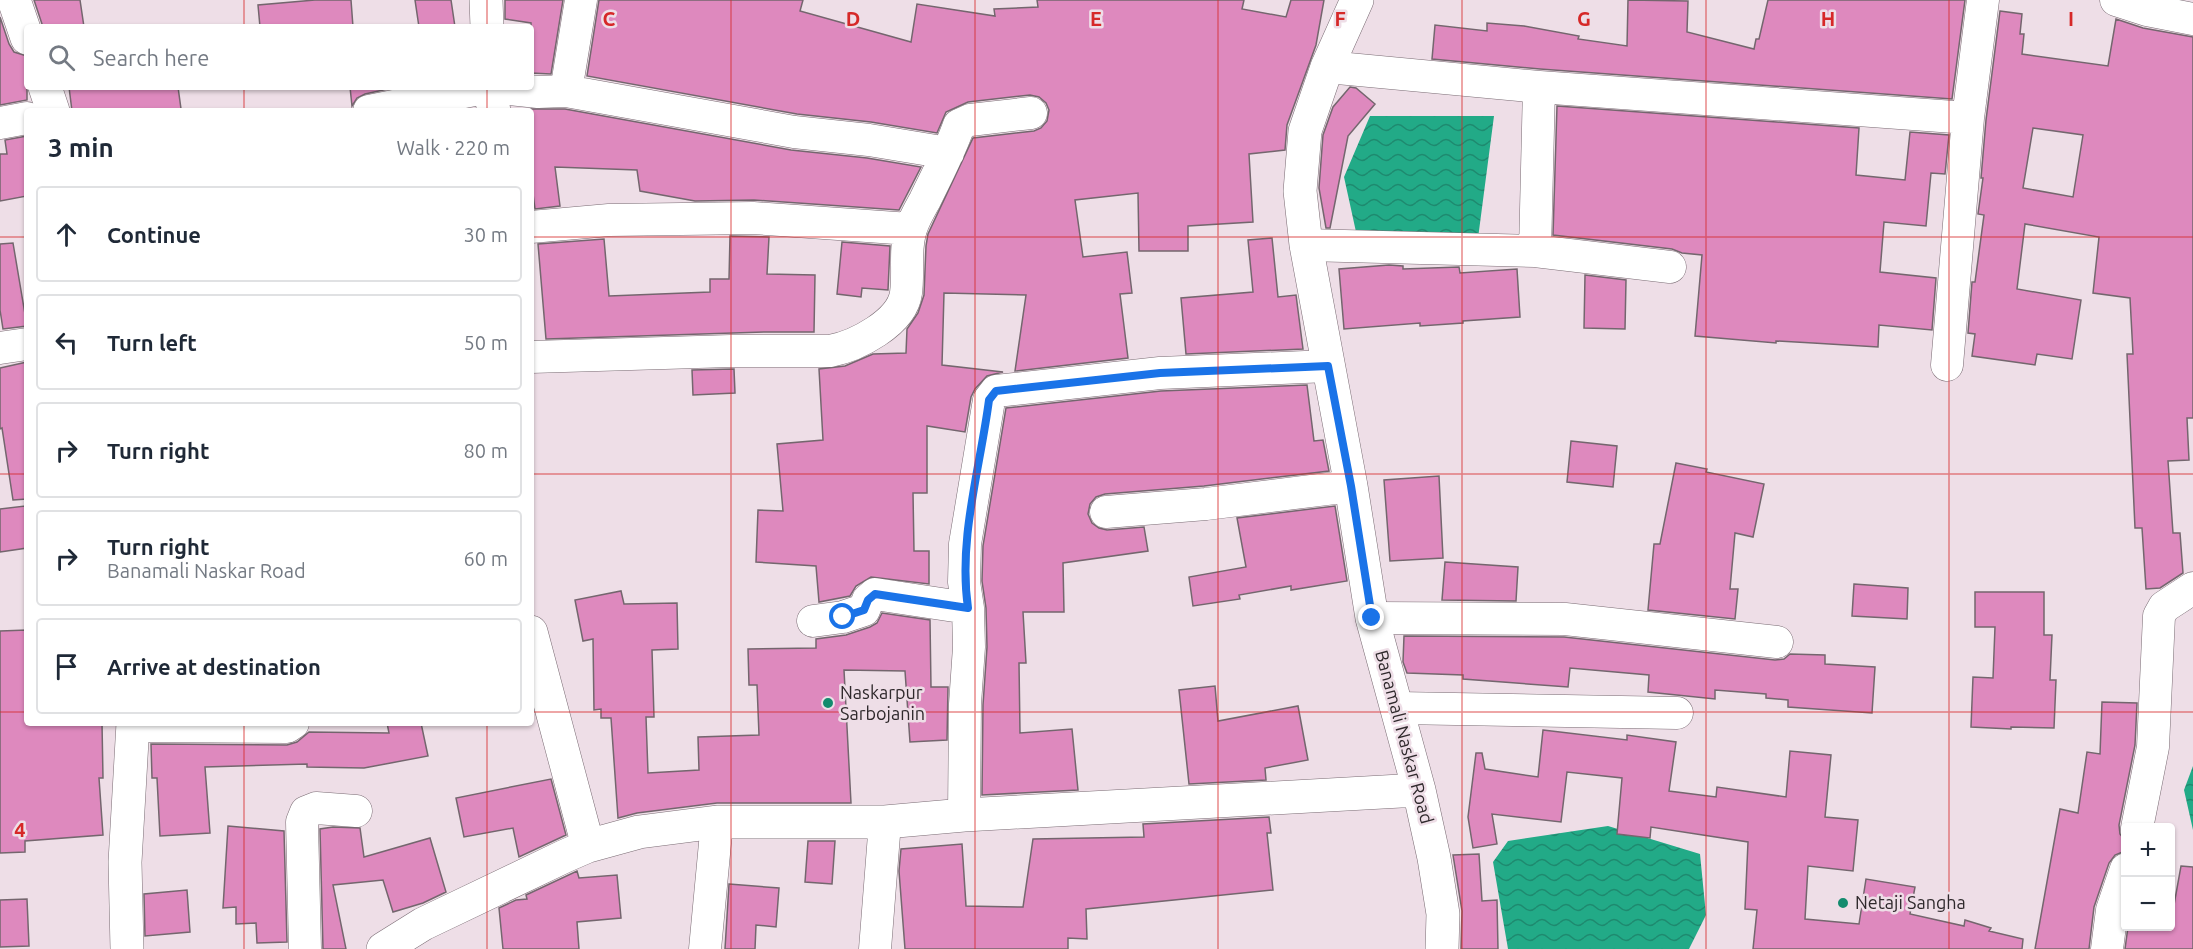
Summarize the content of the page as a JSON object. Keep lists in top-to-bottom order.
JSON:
{
  "streets": {
    "street": ["Banamali Naskar Road"]
  },
  "places": ["Naskarpur Sarbojanin", "Netaji Sangha"],
  "page": {
    "search": "Search here",
    "heading": ["3 min", "Walk · 220 m"],
    "list": [
      ["Continue", "30 m"],
      ["Turn left", "50 m"],
      ["Turn right", "80 m"],
      ["Turn right", "Banamali Naskar Road", "60 m"],
      "Arrive at destination"
    ],
    "map_buttons": ["+", "−"]
  },
  "grid": {
    "columns": [
      "C",
      "D",
      "E",
      "F",
      "G",
      "H",
      "I"
    ],
    "rows": ["4"]
  }
}
